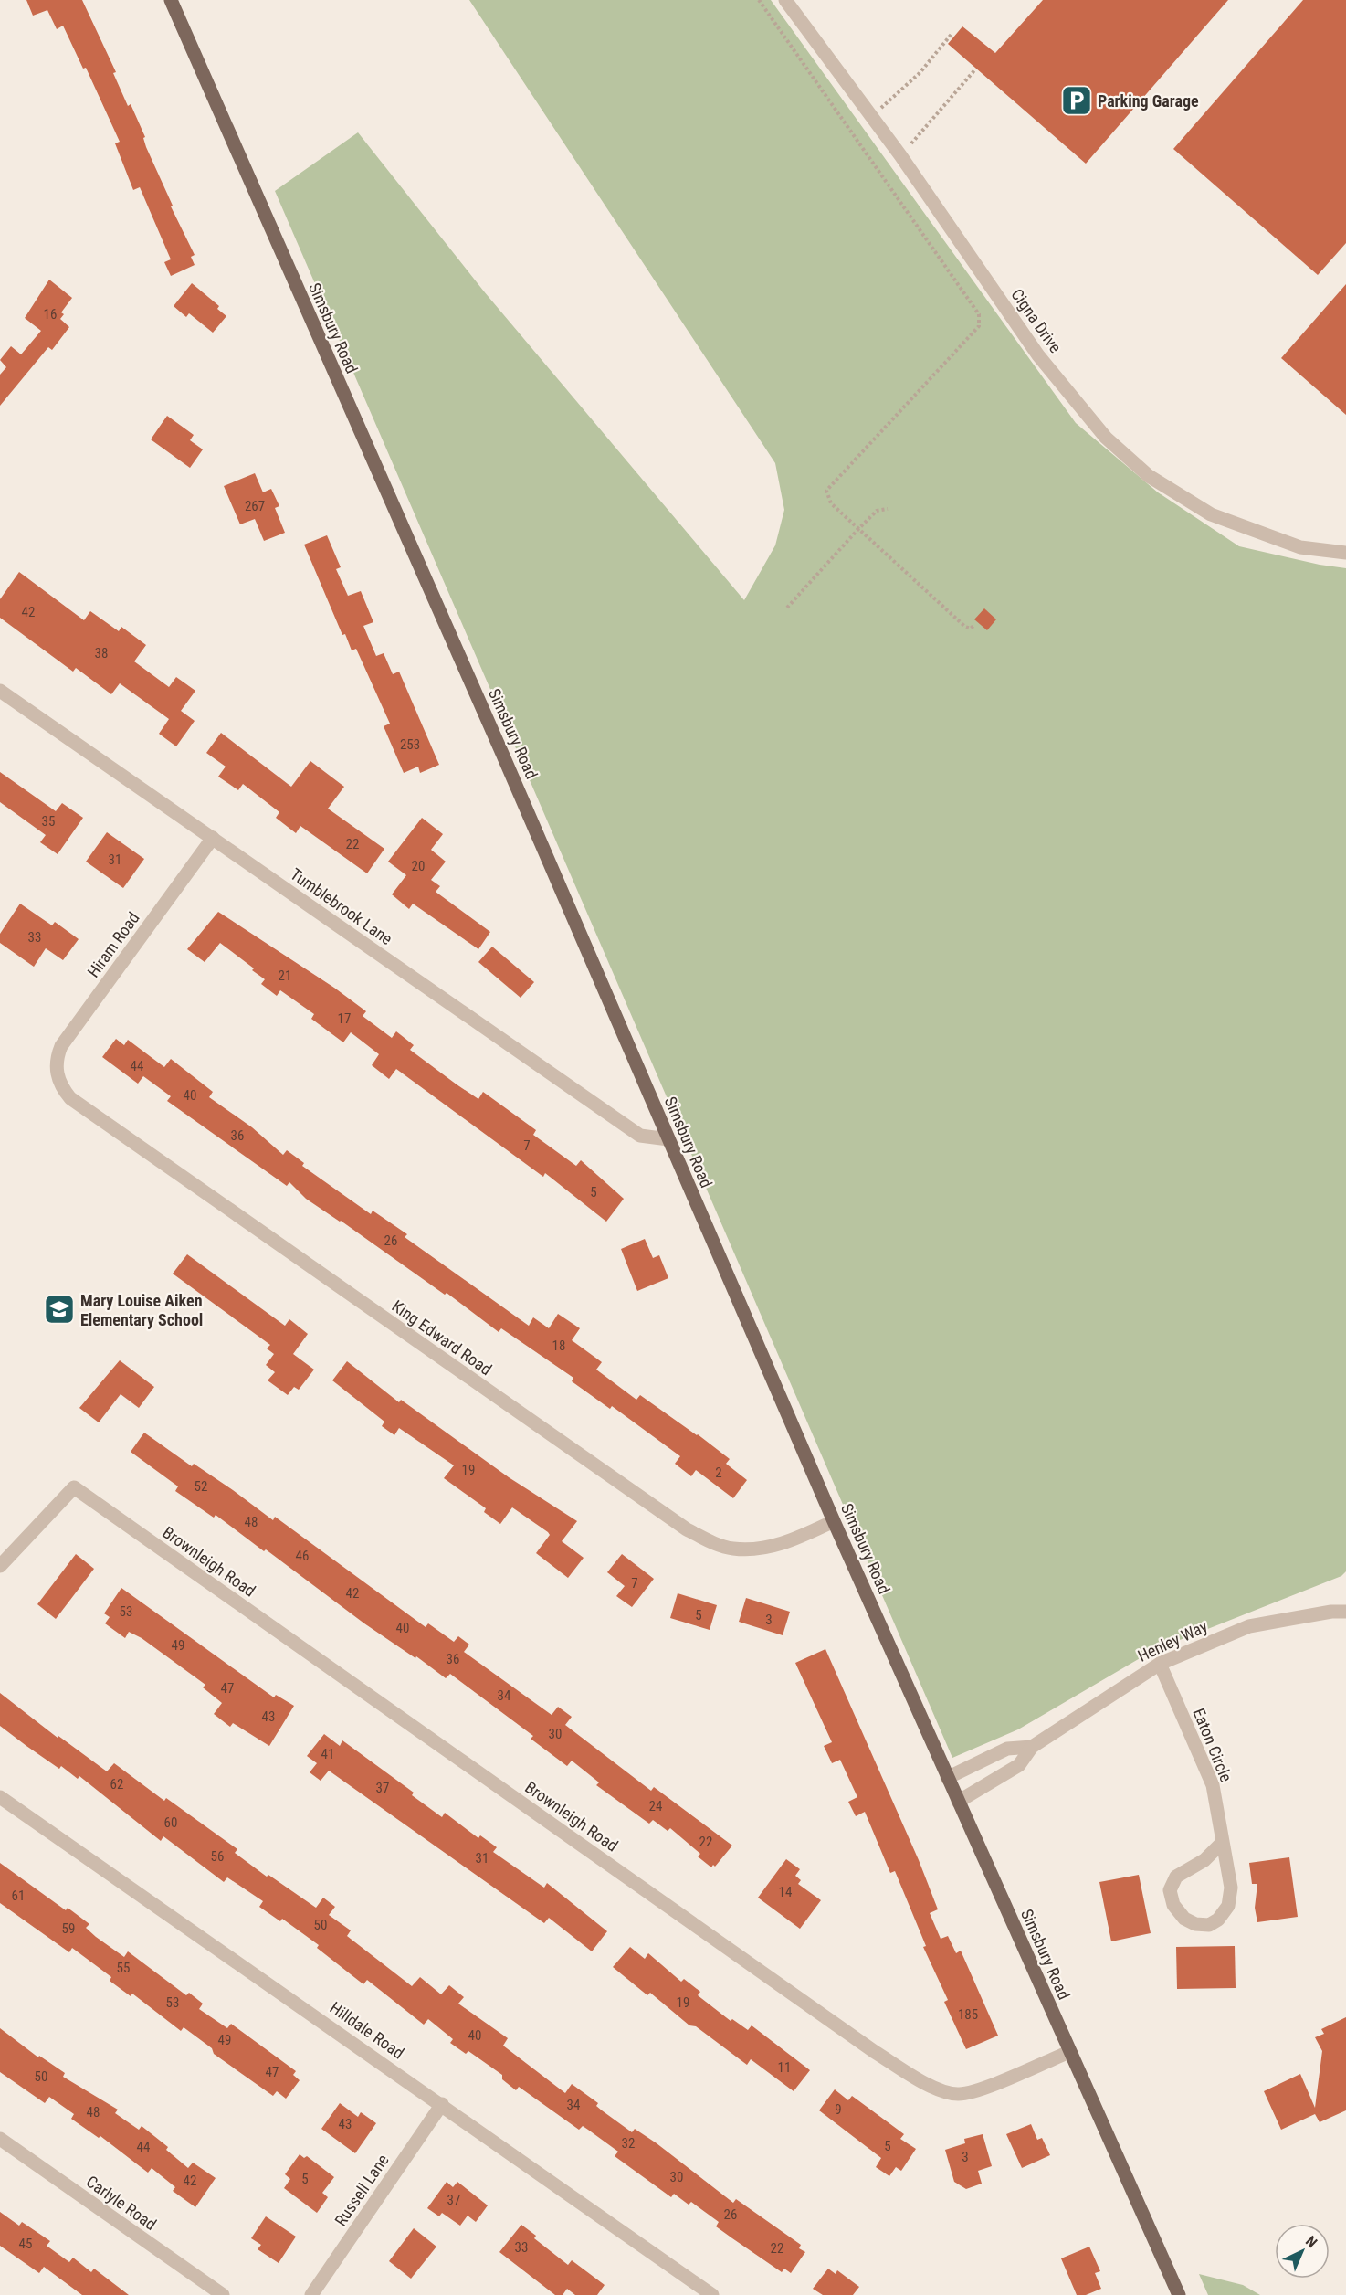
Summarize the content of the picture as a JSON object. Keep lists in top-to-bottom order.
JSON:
{
  "streets": {
    "main road": ["Simsbury Road"],
    "street": [
      "Cigna Drive",
      "Tumblebrook Lane",
      "Hiram Road",
      "King Edward Road",
      "Brownleigh Road",
      "Henley Way",
      "Eaton Circle",
      "Hilldale Road",
      "Russell Lane",
      "Carlyle Road"
    ]
  },
  "crossings": [
    ["Simsbury Road", "Tumblebrook Lane"],
    ["Simsbury Road", "King Edward Road"],
    ["Simsbury Road", "Brownleigh Road"],
    ["Simsbury Road", "Henley Way"],
    ["Tumblebrook Lane", "Hiram Road"],
    ["Hiram Road", "King Edward Road"],
    ["Henley Way", "Eaton Circle"],
    ["Hilldale Road", "Russell Lane"]
  ],
  "places": {
    "parking": ["Parking Garage"],
    "school or university": ["Mary Louise Aiken Elementary School"]
  },
  "house_numbers": [
    "16",
    "267",
    "42",
    "38",
    "253",
    "35",
    "22",
    "31",
    "20",
    "33",
    "21",
    "17",
    "44",
    "40",
    "36",
    "7",
    "5",
    "26",
    "18",
    "19",
    "2",
    "52",
    "48",
    "46",
    "7",
    "42",
    "53",
    "5",
    "3",
    "40",
    "49",
    "36",
    "47",
    "34",
    "43",
    "30",
    "41",
    "62",
    "37",
    "24",
    "60",
    "22",
    "56",
    "31",
    "14",
    "61",
    "50",
    "59",
    "55",
    "53",
    "19",
    "185",
    "40",
    "49",
    "11",
    "47",
    "50",
    "34",
    "9",
    "48",
    "43",
    "32",
    "5",
    "44",
    "3",
    "30",
    "5",
    "42",
    "37",
    "26",
    "45",
    "33",
    "22"
  ],
  "north": "top right"
}
